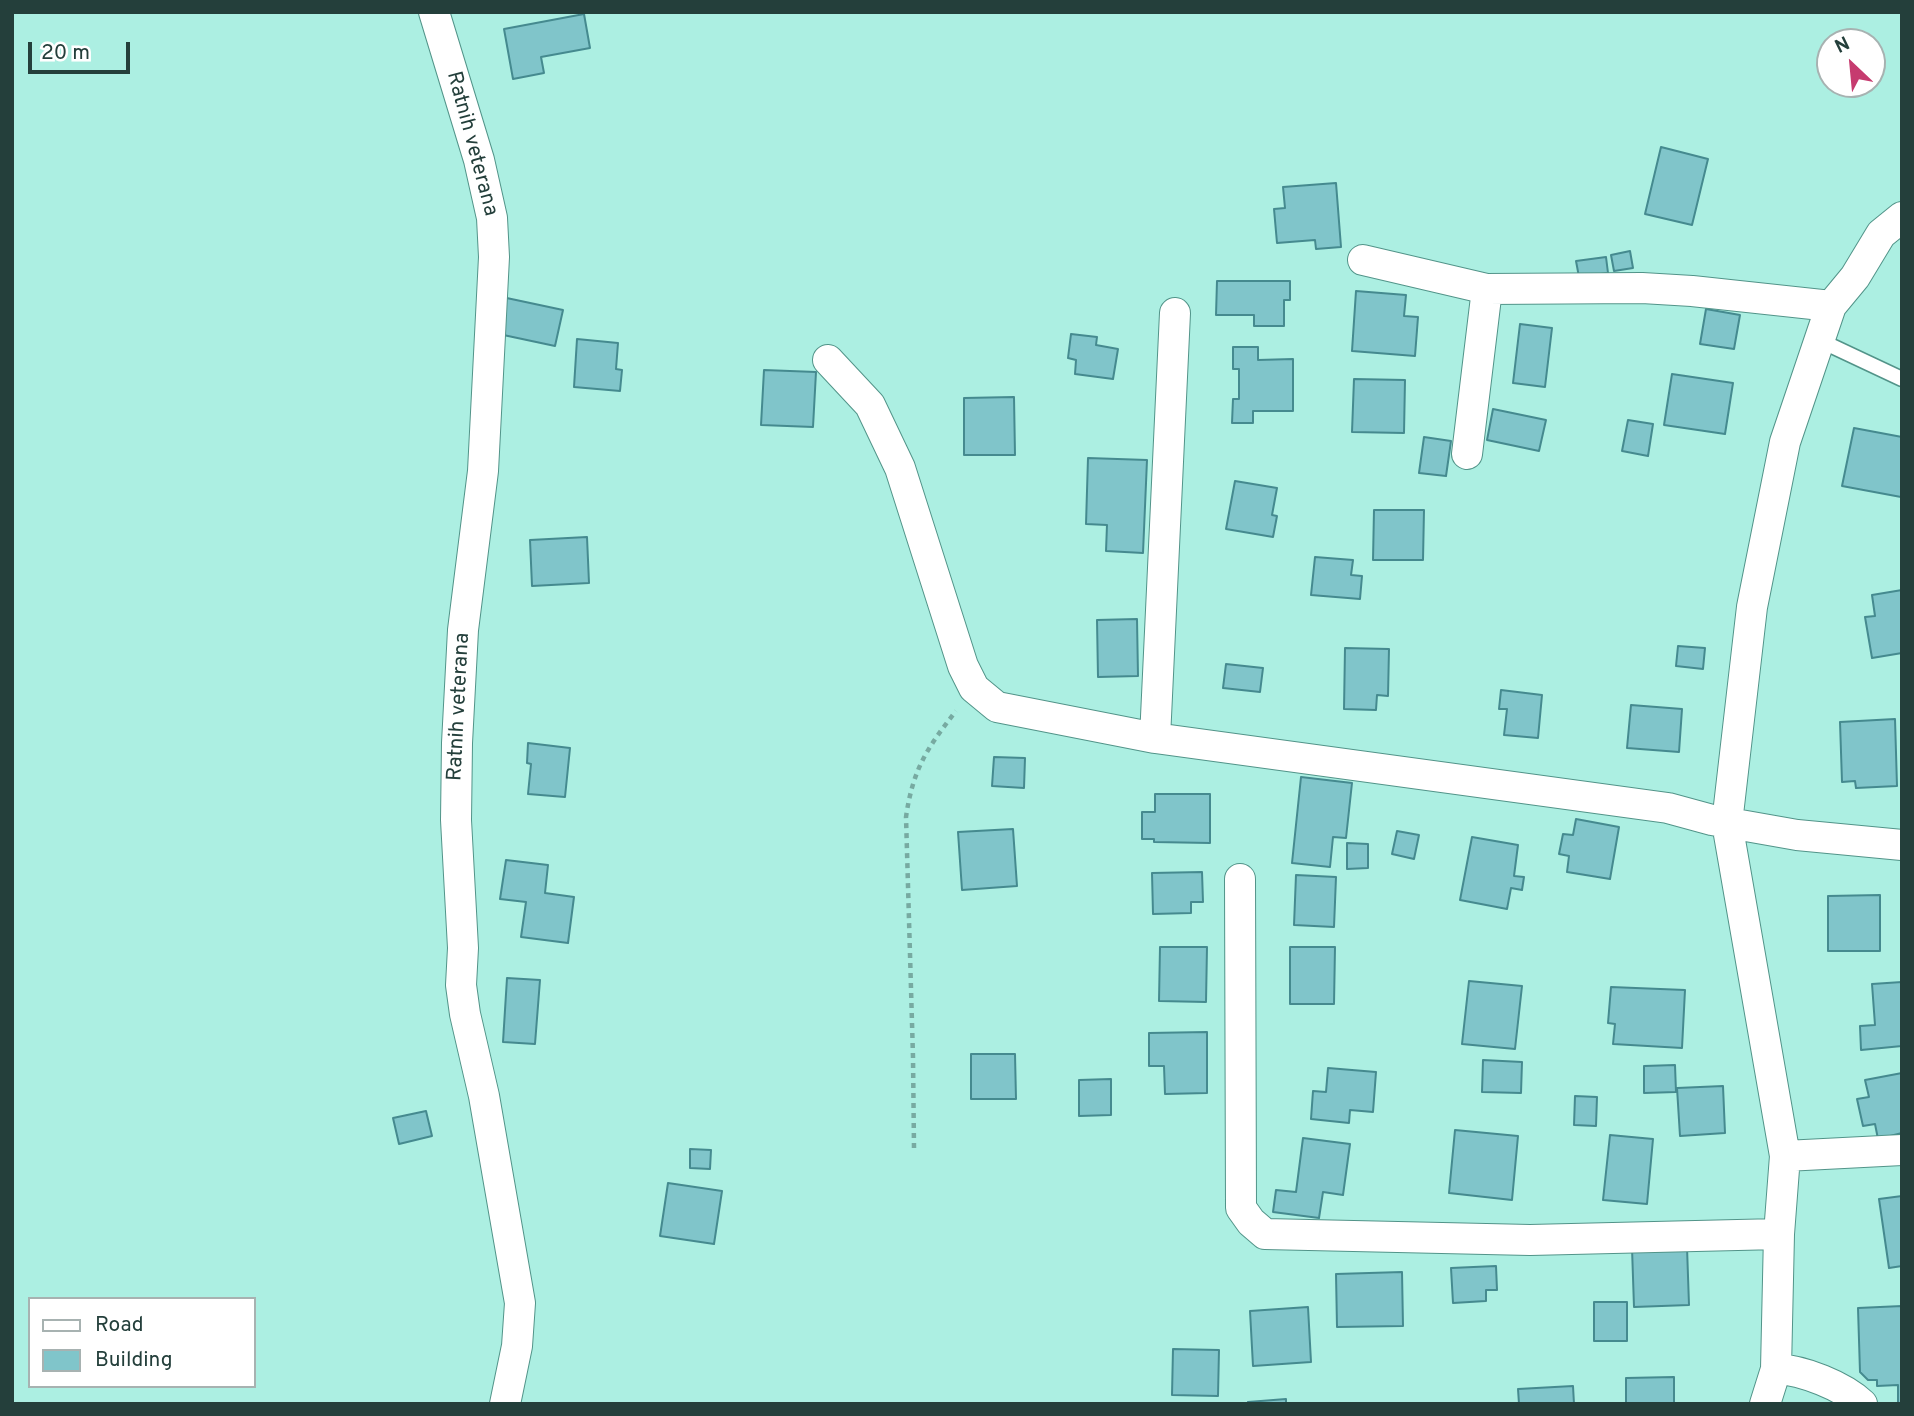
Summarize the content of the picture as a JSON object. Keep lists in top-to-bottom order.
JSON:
{
  "streets": {
    "street": ["Ratnih veterana"]
  },
  "legend": ["Road", "Building"],
  "scale_bar": "20 m",
  "north": "top left"
}
